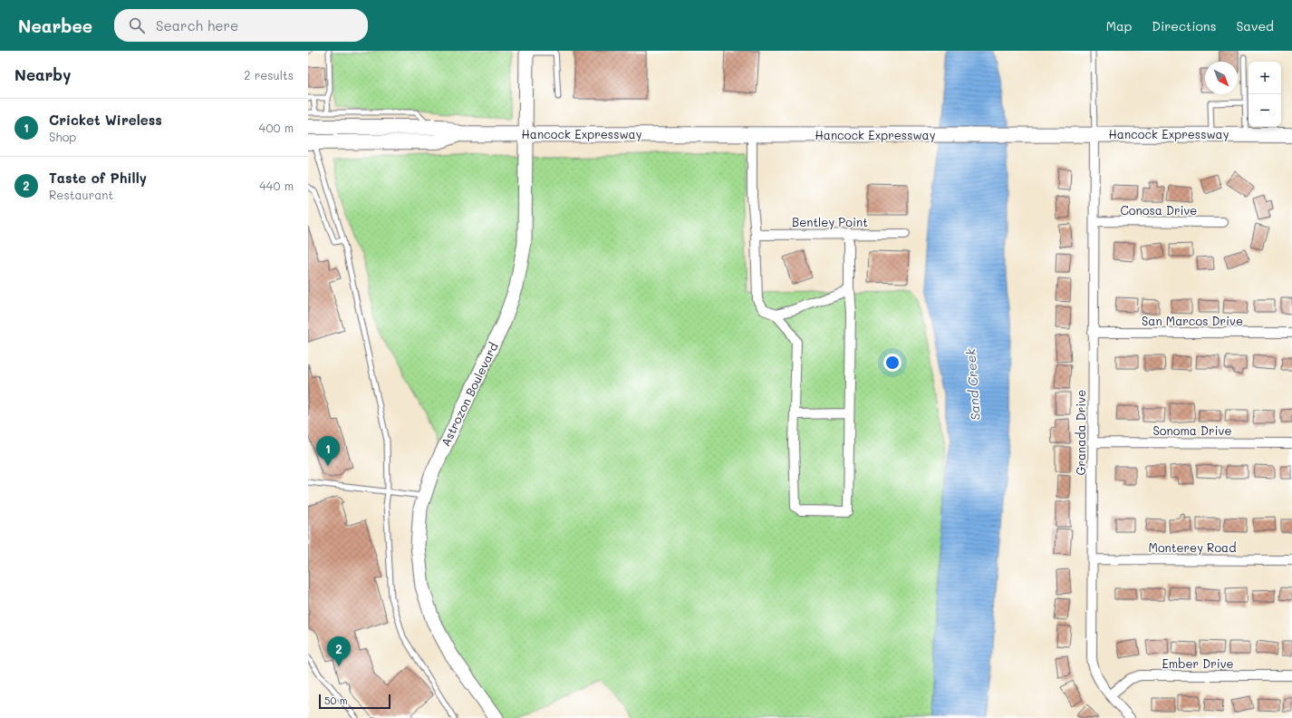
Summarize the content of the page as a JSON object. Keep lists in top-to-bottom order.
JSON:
{
  "streets": {
    "main road": ["Hancock Expressway", "Astrozon Boulevard"],
    "street": [
      "Conosa Drive",
      "Bentley Point",
      "San Marcos Drive",
      "Sonoma Drive",
      "Granada Drive",
      "Monterey Road",
      "Ember Drive"
    ]
  },
  "crossings": [
    ["Hancock Expressway", "Astrozon Boulevard"],
    ["Hancock Expressway", "Granada Drive"],
    ["Conosa Drive", "Granada Drive"],
    ["San Marcos Drive", "Granada Drive"],
    ["Sonoma Drive", "Granada Drive"],
    ["Granada Drive", "Monterey Road"],
    ["Granada Drive", "Ember Drive"]
  ],
  "water": ["Sand Creek"],
  "scale_bar": "50 m",
  "north": "bottom right",
  "page": {
    "header": "Nearbee",
    "search": "Search here",
    "nav": ["Map", "Directions", "Saved"],
    "heading": ["Nearby", "2 results"],
    "map_buttons": ["+", "−"],
    "list": [
      {
        "mark": "1",
        "name": "Cricket Wireless",
        "note": "Shop",
        "value": "400 m"
      },
      {
        "mark": "2",
        "name": "Taste of Philly",
        "note": "Restaurant",
        "value": "440 m"
      }
    ],
    "pins": ["1", "2"],
    "scale": "50 m"
  }
}
